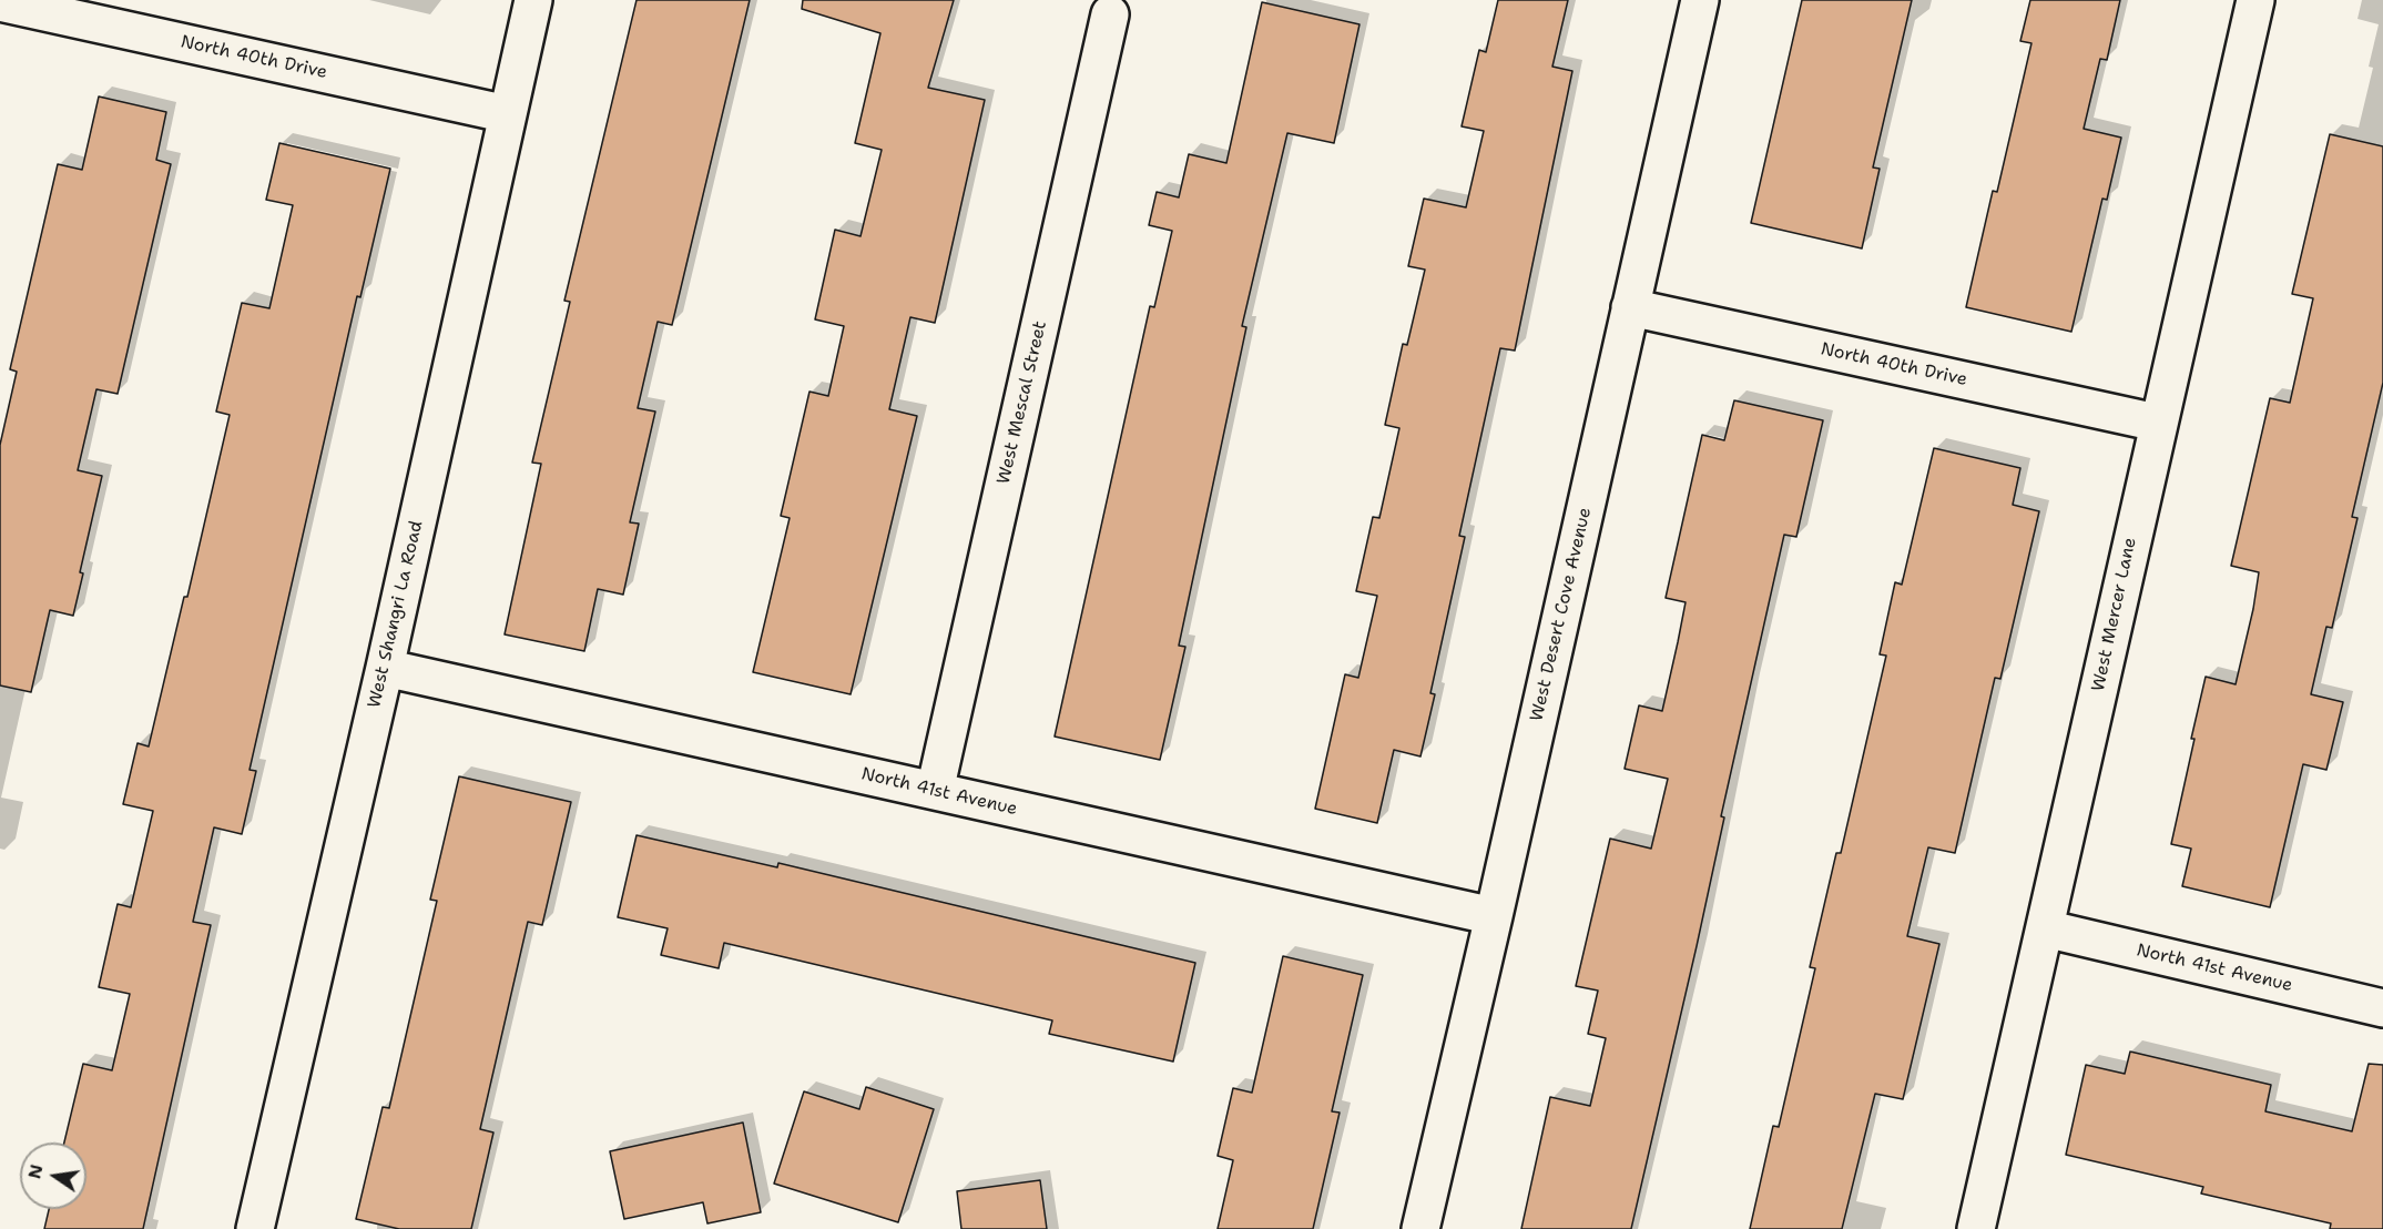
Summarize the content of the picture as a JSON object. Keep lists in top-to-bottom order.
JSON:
{
  "streets": {
    "street": [
      "North 40th Drive",
      "West Mescal Street",
      "West Shangri La Road",
      "West Desert Cove Avenue",
      "West Mercer Lane",
      "North 41st Avenue"
    ]
  },
  "crossings": [
    ["North 40th Drive", "West Shangri La Road"],
    ["North 40th Drive", "West Desert Cove Avenue"],
    ["North 40th Drive", "West Mercer Lane"],
    ["West Mescal Street", "North 41st Avenue"],
    ["West Shangri La Road", "North 41st Avenue"],
    ["West Desert Cove Avenue", "North 41st Avenue"],
    ["West Mercer Lane", "North 41st Avenue"]
  ],
  "north": "left"
}
